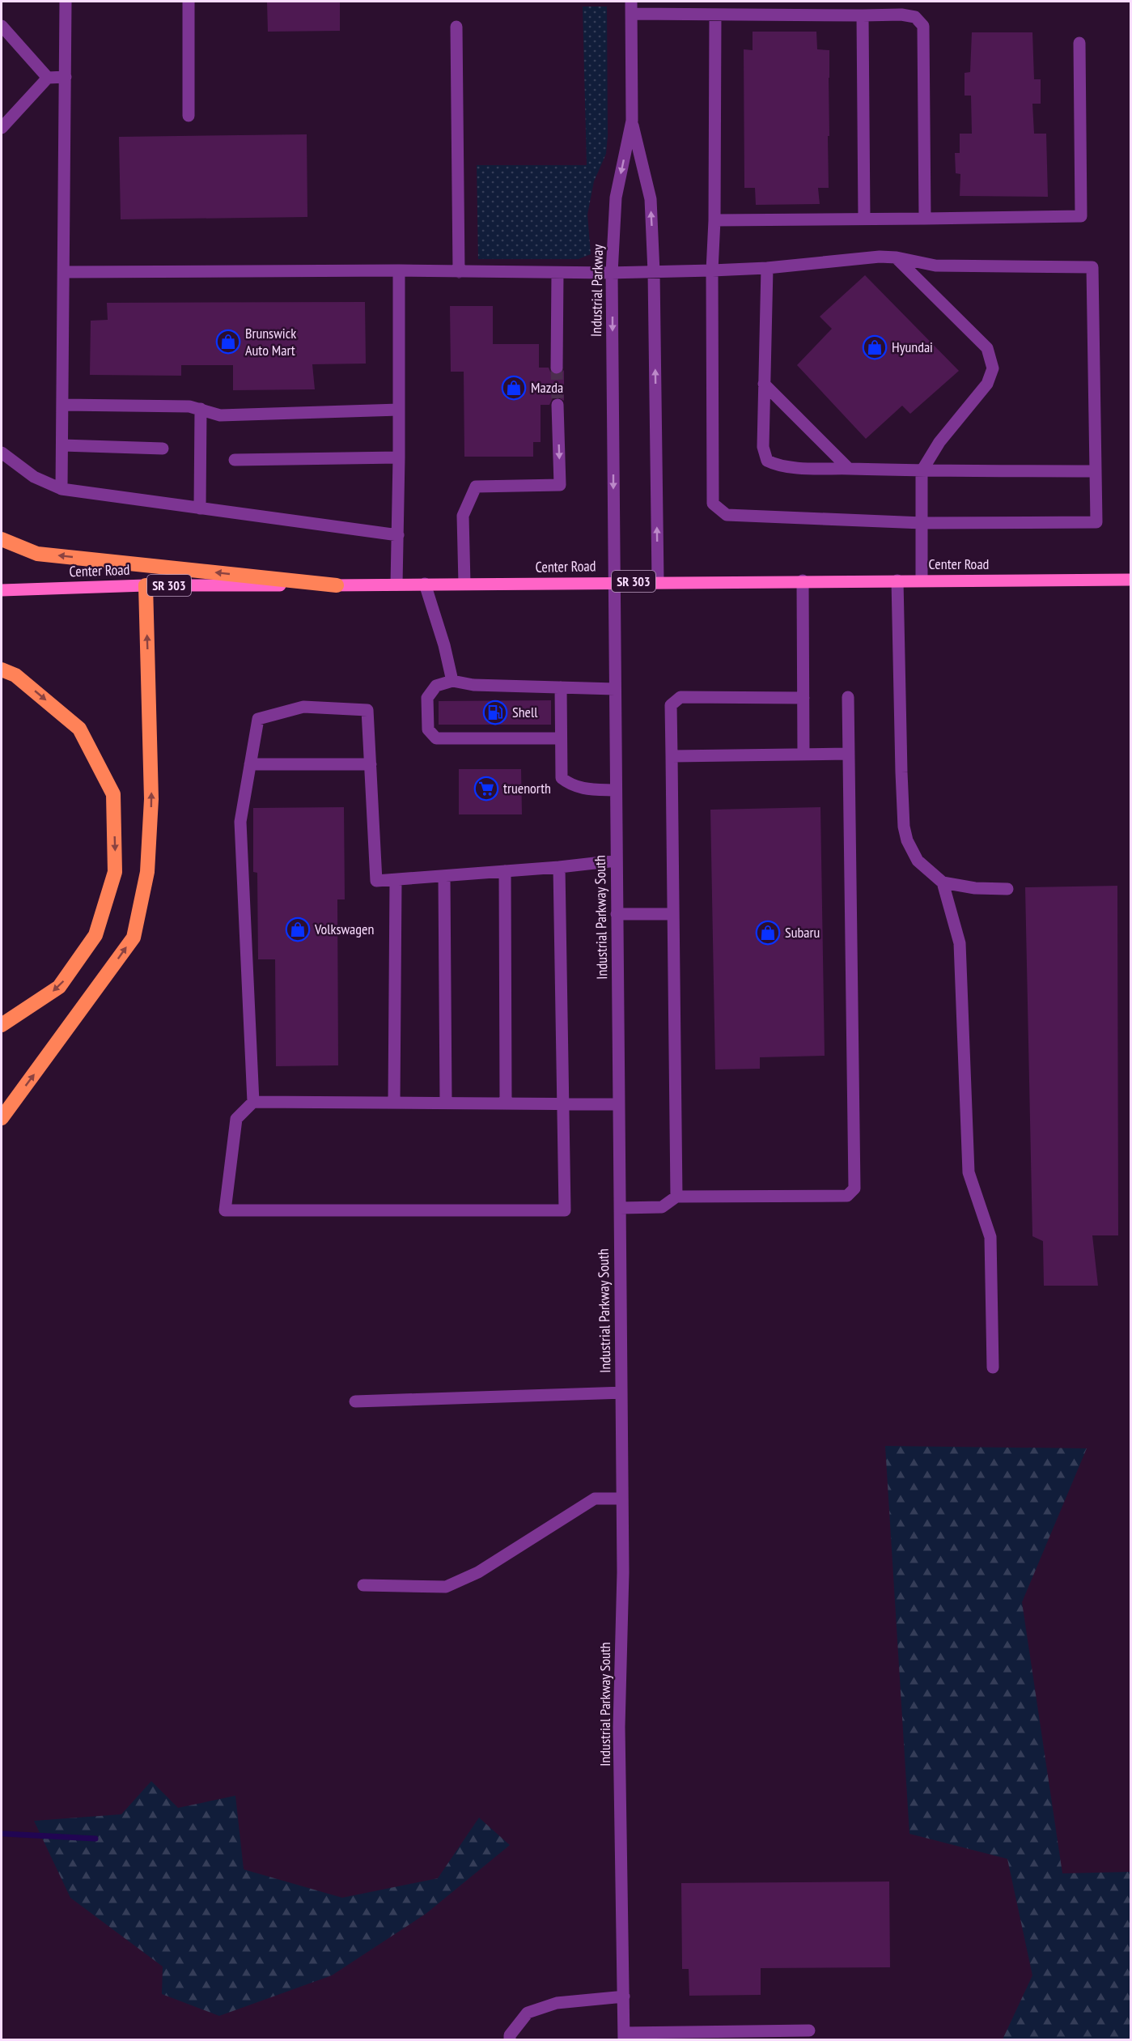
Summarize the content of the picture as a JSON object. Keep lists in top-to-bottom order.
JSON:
{
  "streets": {
    "main road": ["Center Road", "SR 303"],
    "street": ["Industrial Parkway", "Industrial Parkway South"]
  },
  "crossings": [
    ["Industrial Parkway", "Center Road"],
    ["Industrial Parkway", "Industrial Parkway South"],
    ["Center Road", "Industrial Parkway South"]
  ],
  "places": {
    "shop": [
      "Brunswick Auto Mart",
      "Hyundai",
      "Mazda",
      "Volkswagen",
      "Subaru"
    ],
    "fuel station": ["Shell"],
    "supermarket": ["truenorth"]
  }
}
